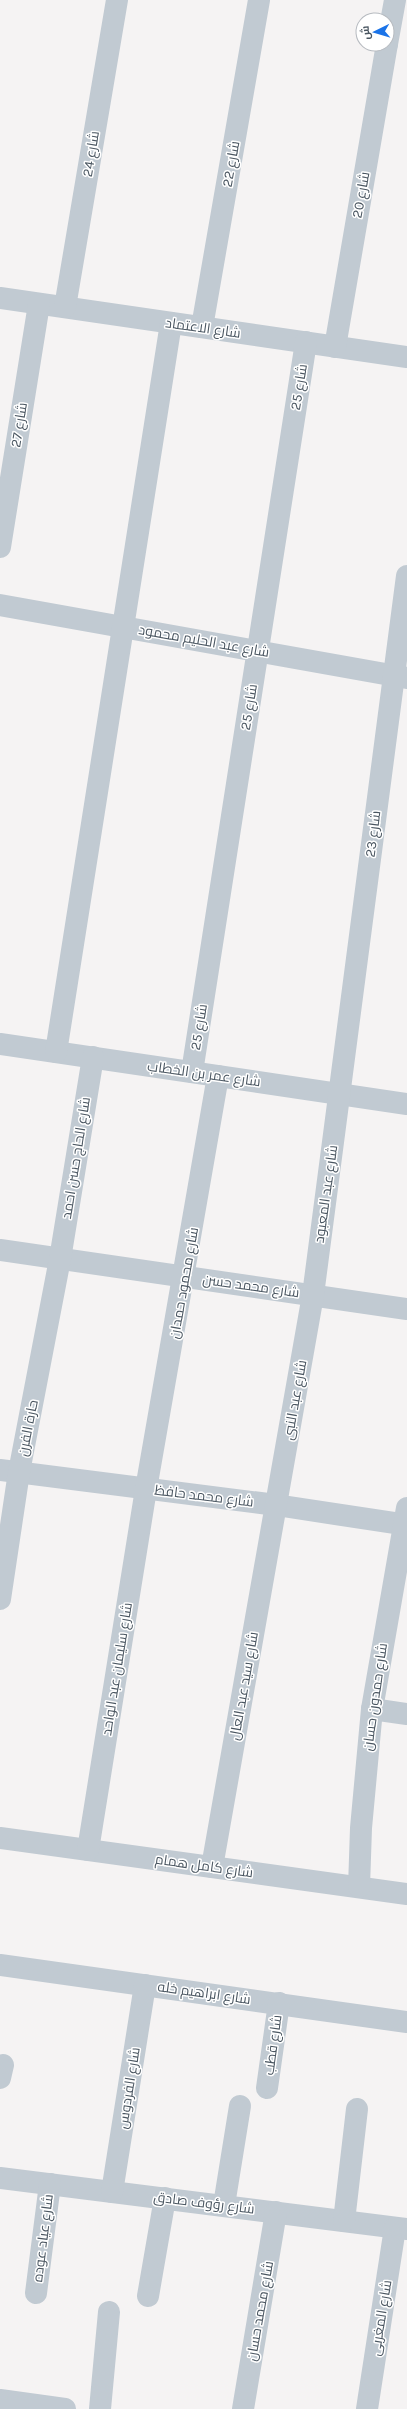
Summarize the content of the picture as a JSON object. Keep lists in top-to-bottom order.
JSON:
{
  "streets": {
    "street": [
      "شارع 24",
      "شارع 22",
      "شارع 20",
      "شارع الاعتماد",
      "شارع 25",
      "شارع 27",
      "شارع عبد الحليم محمود",
      "شارع 23",
      "شارع عمر بن الخطاب",
      "شارع الحاج حسن احمد",
      "شارع عبد المعبود",
      "شارع محمود حمدان",
      "شارع محمد حسن",
      "شارع عبد النبى",
      "حارة الفرن",
      "شارع محمد حافظ",
      "شارع سليمان عبد الواحد",
      "شارع سيد عبد العال",
      "شارع حمدون حسان",
      "شارع كامل همام",
      "شارع ابراهيم خله",
      "شارع قطب",
      "شارع الفردوس",
      "شارع رؤوف صادق",
      "شارع عياد عوده",
      "شارع محمد حسان",
      "شارع المغربى"
    ]
  },
  "crossings": [
    ["شارع 24", "شارع الاعتماد"],
    ["شارع 22", "شارع الاعتماد"],
    ["شارع 20", "شارع الاعتماد"],
    ["شارع الاعتماد", "شارع 25"],
    ["شارع الاعتماد", "شارع 27"],
    ["شارع 25", "شارع عبد الحليم محمود"],
    ["شارع 25", "شارع عمر بن الخطاب"],
    ["شارع عبد الحليم محمود", "شارع 23"],
    ["شارع 23", "شارع عمر بن الخطاب"],
    ["شارع 23", "شارع عبد المعبود"],
    ["شارع عمر بن الخطاب", "شارع الحاج حسن احمد"],
    ["شارع عمر بن الخطاب", "شارع عبد المعبود"],
    ["شارع عمر بن الخطاب", "شارع محمود حمدان"],
    ["شارع الحاج حسن احمد", "شارع محمد حسن"],
    ["شارع الحاج حسن احمد", "حارة الفرن"],
    ["شارع عبد المعبود", "شارع محمد حسن"],
    ["شارع عبد المعبود", "شارع عبد النبى"],
    ["شارع محمود حمدان", "شارع محمد حسن"],
    ["شارع محمود حمدان", "شارع محمد حافظ"],
    ["شارع محمود حمدان", "شارع سليمان عبد الواحد"],
    ["شارع محمد حسن", "شارع عبد النبى"],
    ["شارع محمد حسن", "حارة الفرن"],
    ["شارع عبد النبى", "شارع محمد حافظ"],
    ["شارع عبد النبى", "شارع سيد عبد العال"],
    ["حارة الفرن", "شارع محمد حافظ"],
    ["شارع محمد حافظ", "شارع سليمان عبد الواحد"],
    ["شارع محمد حافظ", "شارع سيد عبد العال"],
    ["شارع محمد حافظ", "شارع حمدون حسان"],
    ["شارع سليمان عبد الواحد", "شارع كامل همام"],
    ["شارع سيد عبد العال", "شارع كامل همام"],
    ["شارع حمدون حسان", "شارع كامل همام"],
    ["شارع ابراهيم خله", "شارع قطب"],
    ["شارع ابراهيم خله", "شارع الفردوس"],
    ["شارع الفردوس", "شارع رؤوف صادق"],
    ["شارع رؤوف صادق", "شارع عياد عوده"],
    ["شارع رؤوف صادق", "شارع محمد حسان"],
    ["شارع رؤوف صادق", "شارع المغربى"]
  ],
  "north": "left"
}
